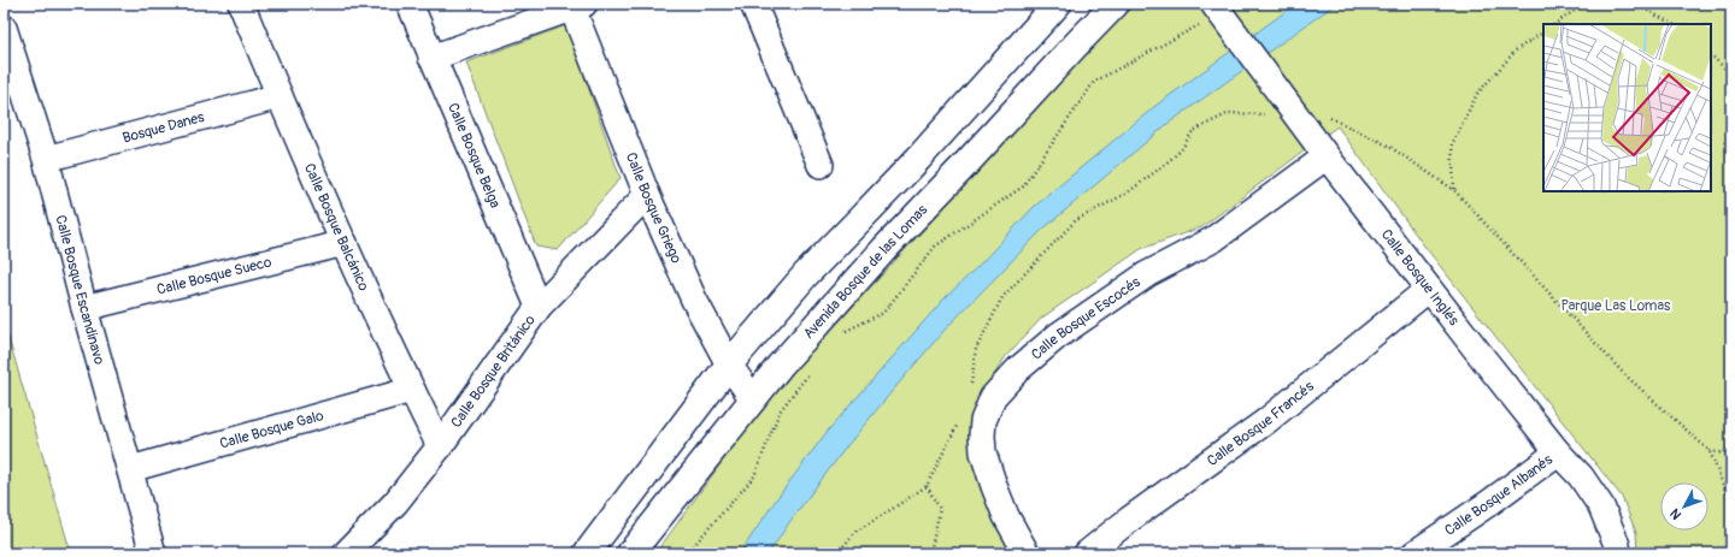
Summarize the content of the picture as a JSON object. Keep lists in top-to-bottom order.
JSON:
{
  "streets": {
    "street": [
      "Bosque Danes",
      "Calle Bosque Belga",
      "Calle Bosque Griego",
      "Calle Bosque Balcánico",
      "Avenida Bosque de las Lomas",
      "Calle Bosque Sueco",
      "Calle Bosque Inglés",
      "Calle Bosque Escandinavo",
      "Calle Bosque Escocés",
      "Calle Bosque Británico",
      "Calle Bosque Francés",
      "Calle Bosque Galo",
      "Calle Bosque Albanés"
    ]
  },
  "crossings": [
    ["Bosque Danes", "Calle Bosque Balcánico"],
    ["Bosque Danes", "Calle Bosque Escandinavo"],
    ["Calle Bosque Belga", "Calle Bosque Británico"],
    ["Calle Bosque Griego", "Avenida Bosque de las Lomas"],
    ["Calle Bosque Griego", "Calle Bosque Británico"],
    ["Calle Bosque Balcánico", "Calle Bosque Sueco"],
    ["Calle Bosque Balcánico", "Calle Bosque Británico"],
    ["Calle Bosque Balcánico", "Calle Bosque Galo"],
    ["Calle Bosque Sueco", "Calle Bosque Escandinavo"],
    ["Calle Bosque Inglés", "Calle Bosque Escocés"],
    ["Calle Bosque Inglés", "Calle Bosque Francés"],
    ["Calle Bosque Inglés", "Calle Bosque Albanés"],
    ["Calle Bosque Escandinavo", "Calle Bosque Galo"]
  ],
  "parks": ["Parque Las Lomas"],
  "north": "bottom left"
}
